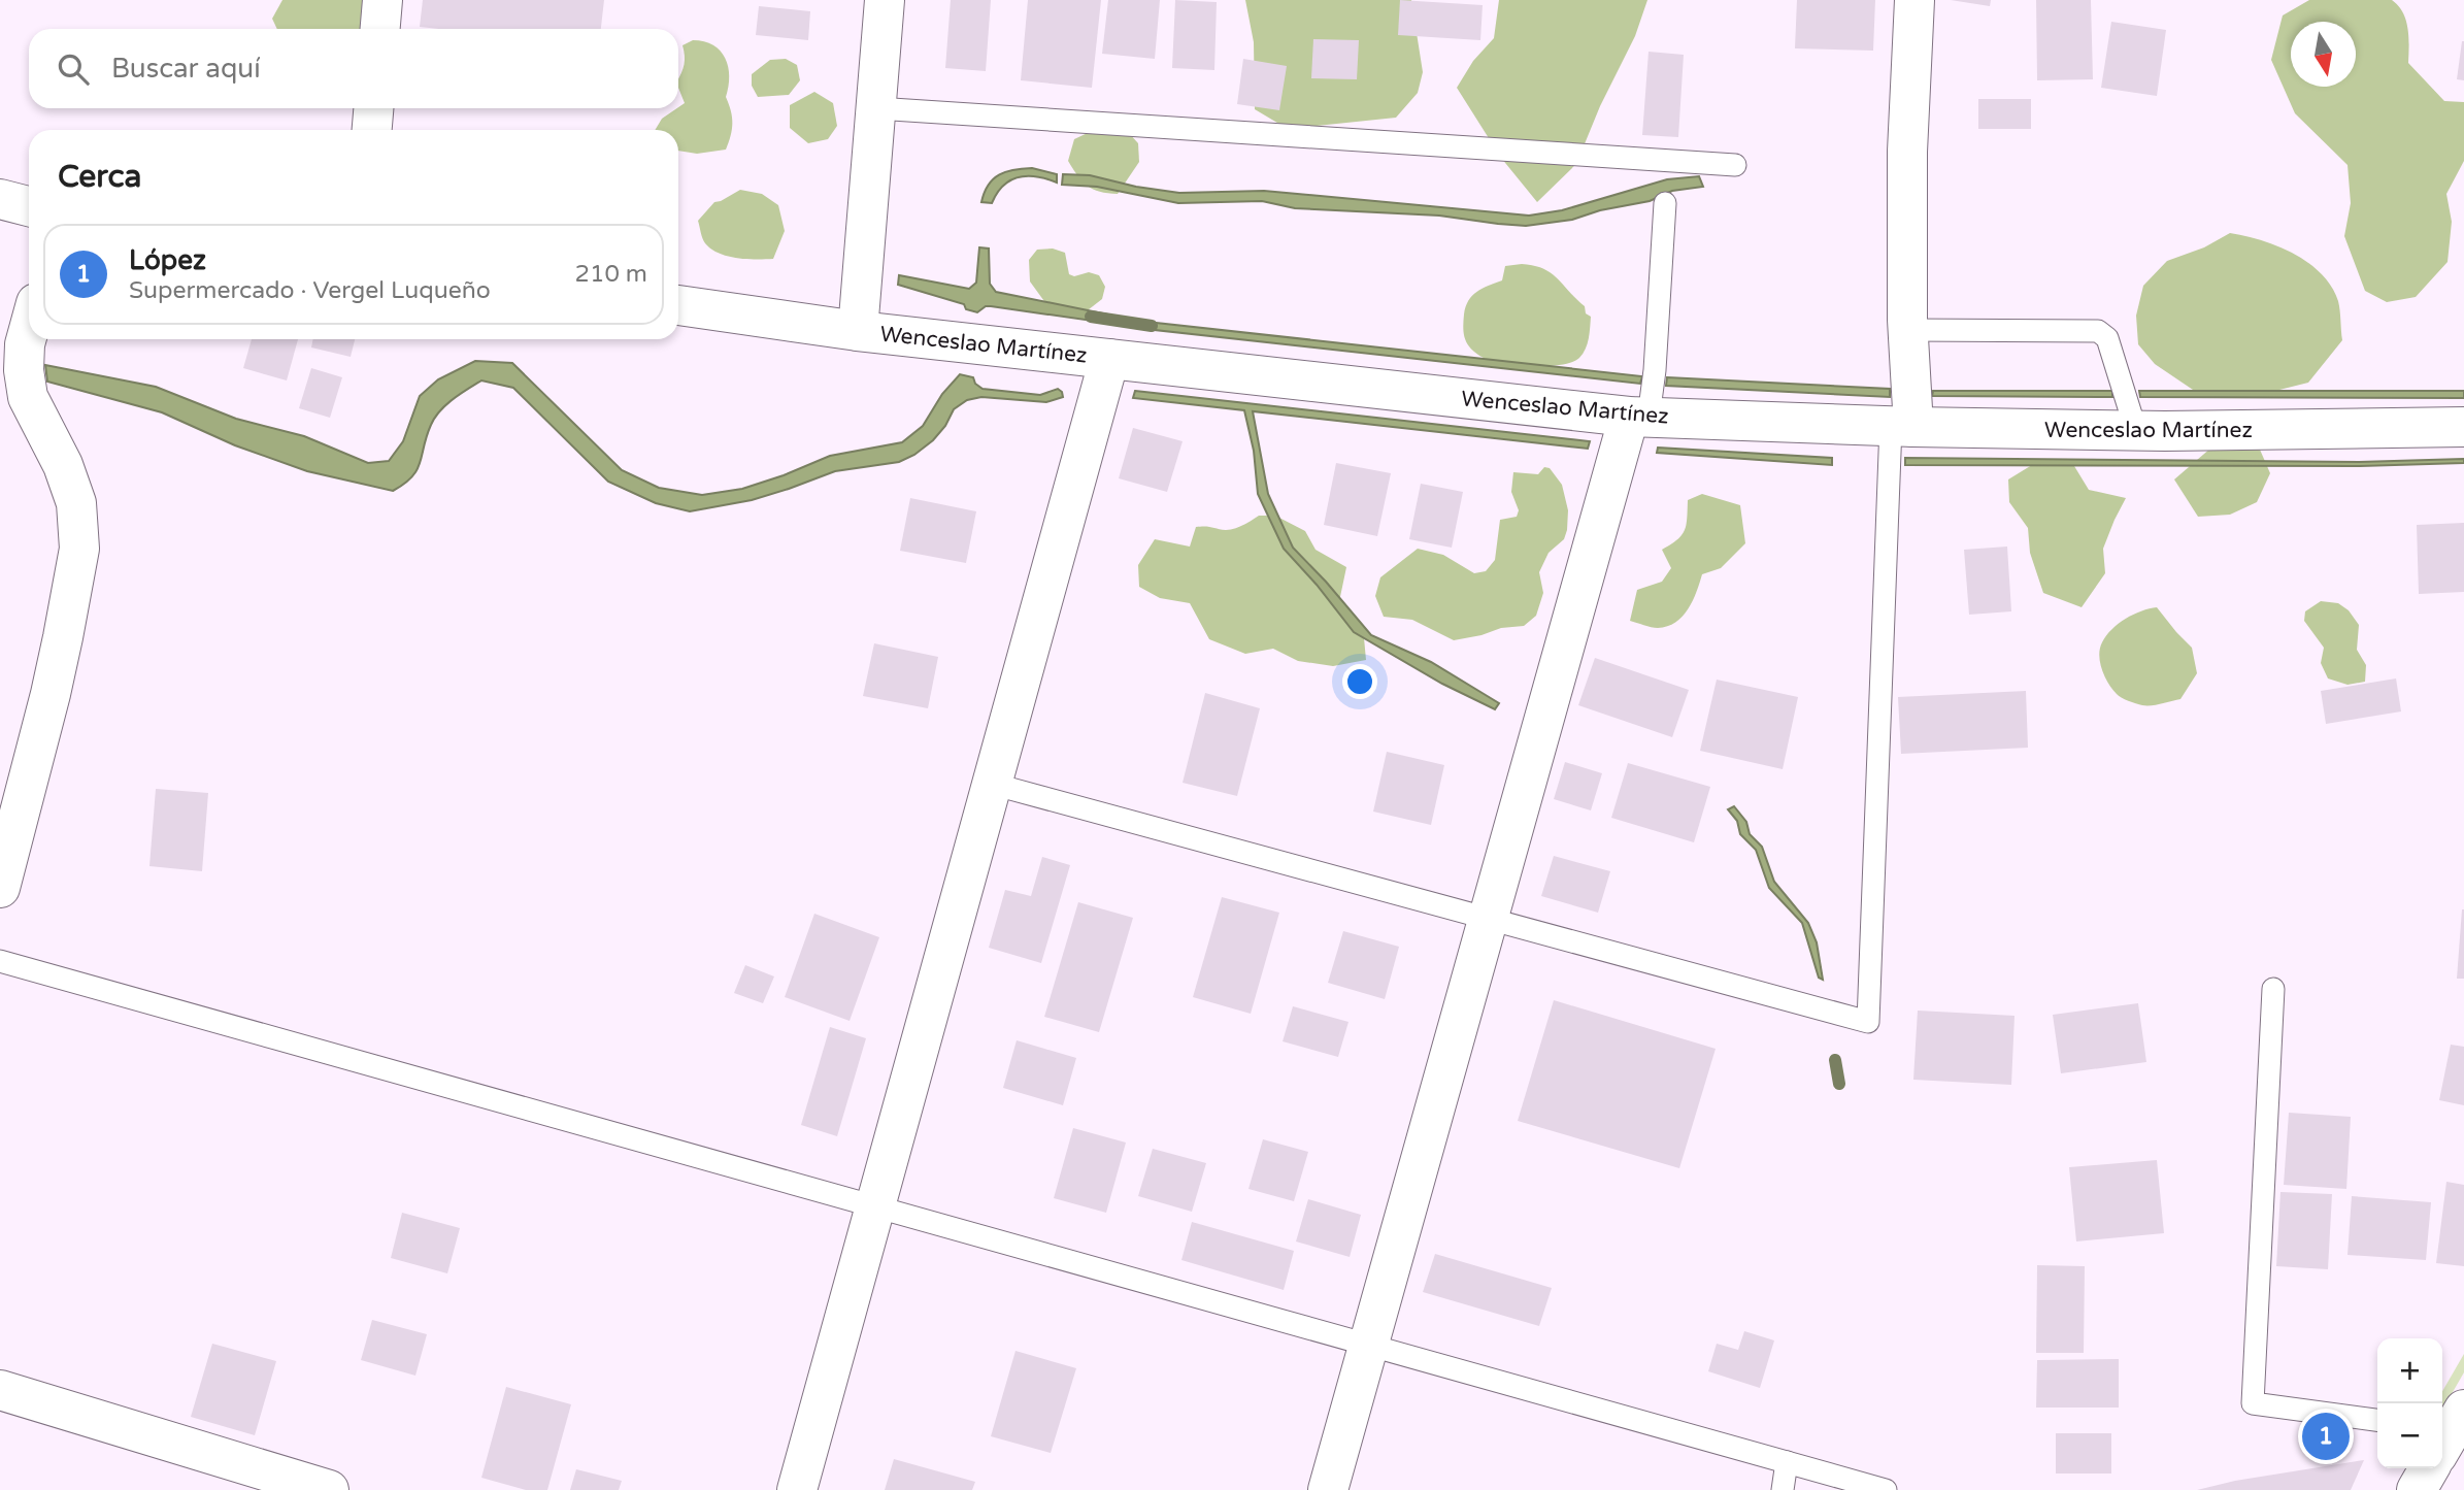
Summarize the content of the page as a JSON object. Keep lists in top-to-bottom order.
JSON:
{
  "streets": {
    "street": ["Wenceslao Martínez"]
  },
  "north": "bottom",
  "page": {
    "search": "Buscar aquí",
    "heading": "Cerca",
    "list": [
      {
        "mark": "1",
        "name": "López",
        "note": "Supermercado · Vergel Luqueño",
        "value": "210 m"
      }
    ],
    "map_buttons": ["+", "−"],
    "pins": "1"
  }
}
